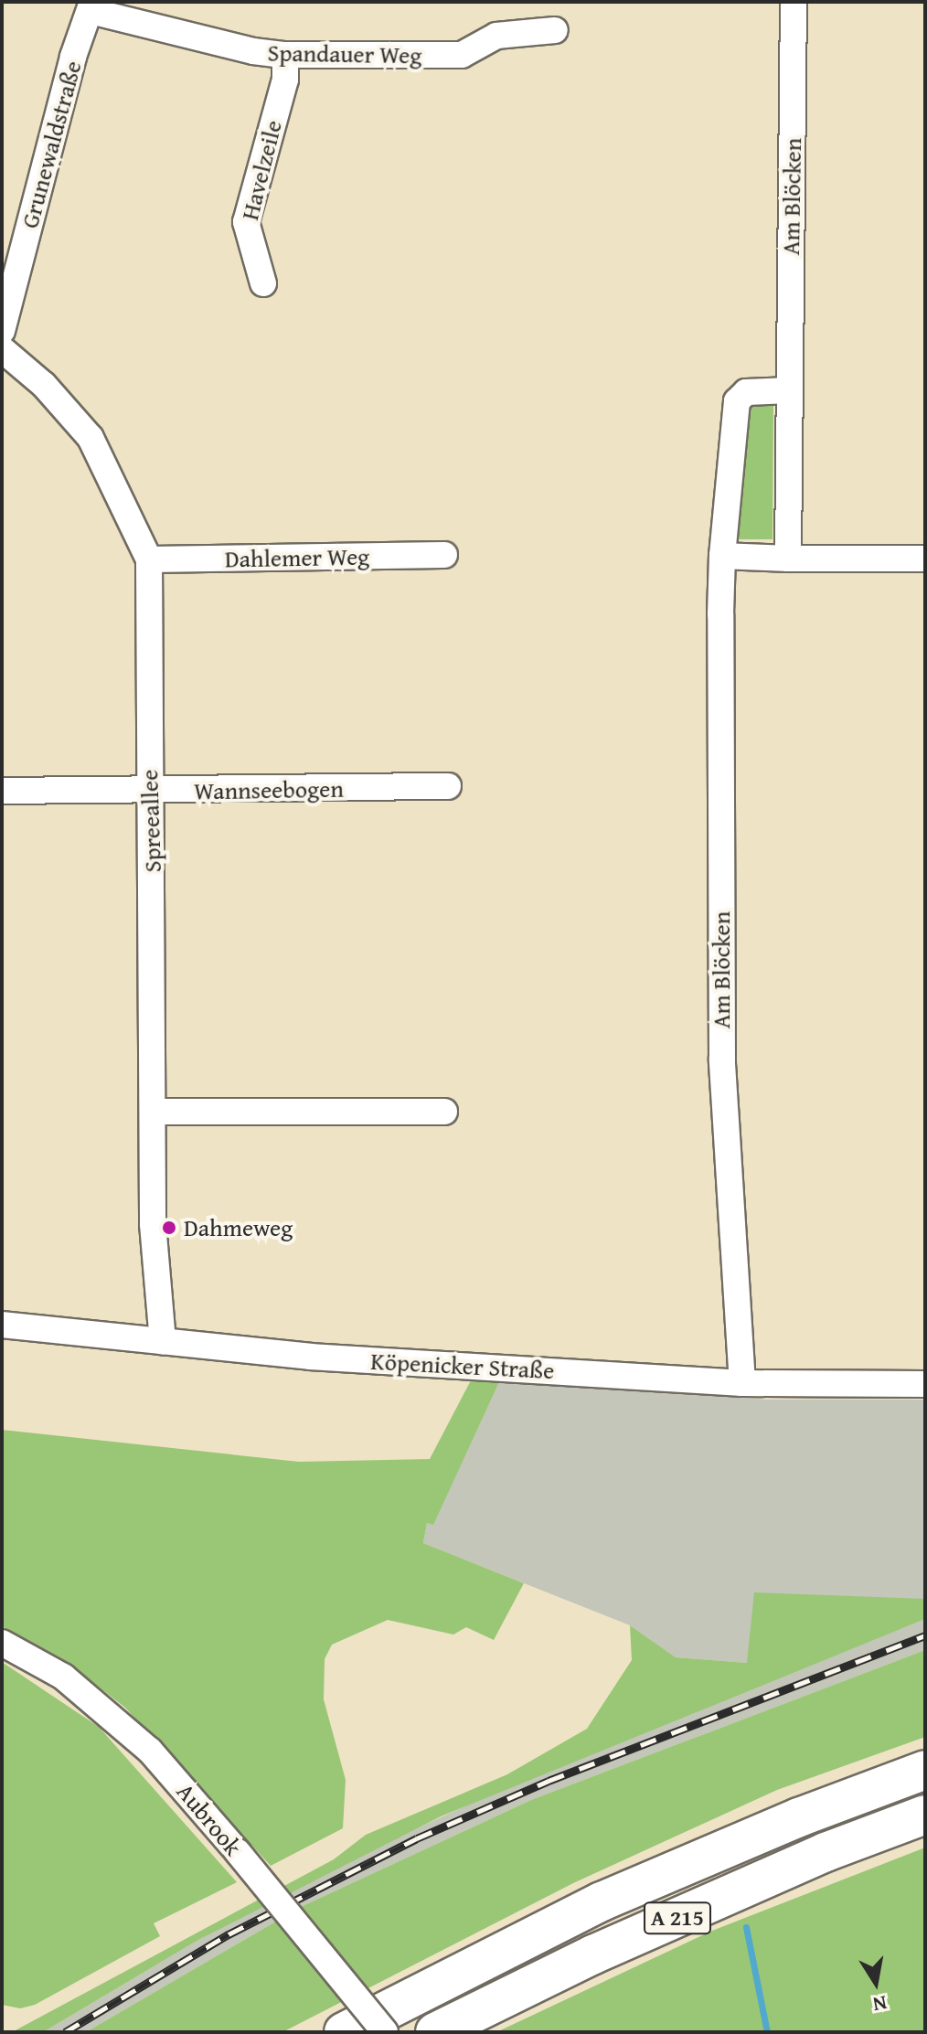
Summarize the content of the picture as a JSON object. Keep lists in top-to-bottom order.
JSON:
{
  "streets": {
    "highway": ["A 215"],
    "street": [
      "Spandauer Weg",
      "Grunewaldstraße",
      "Havelzeile",
      "Am Blöcken",
      "Dahlemer Weg",
      "Wannseebogen",
      "Spreeallee",
      "Köpenicker Straße",
      "Aubrook"
    ]
  },
  "crossings": [
    ["Spandauer Weg", "Grunewaldstraße"],
    ["Spandauer Weg", "Havelzeile"],
    ["Am Blöcken", "Köpenicker Straße"],
    ["Dahlemer Weg", "Spreeallee"],
    ["Wannseebogen", "Spreeallee"],
    ["Spreeallee", "Köpenicker Straße"]
  ],
  "places": ["Dahmeweg"],
  "north": "bottom"
}
